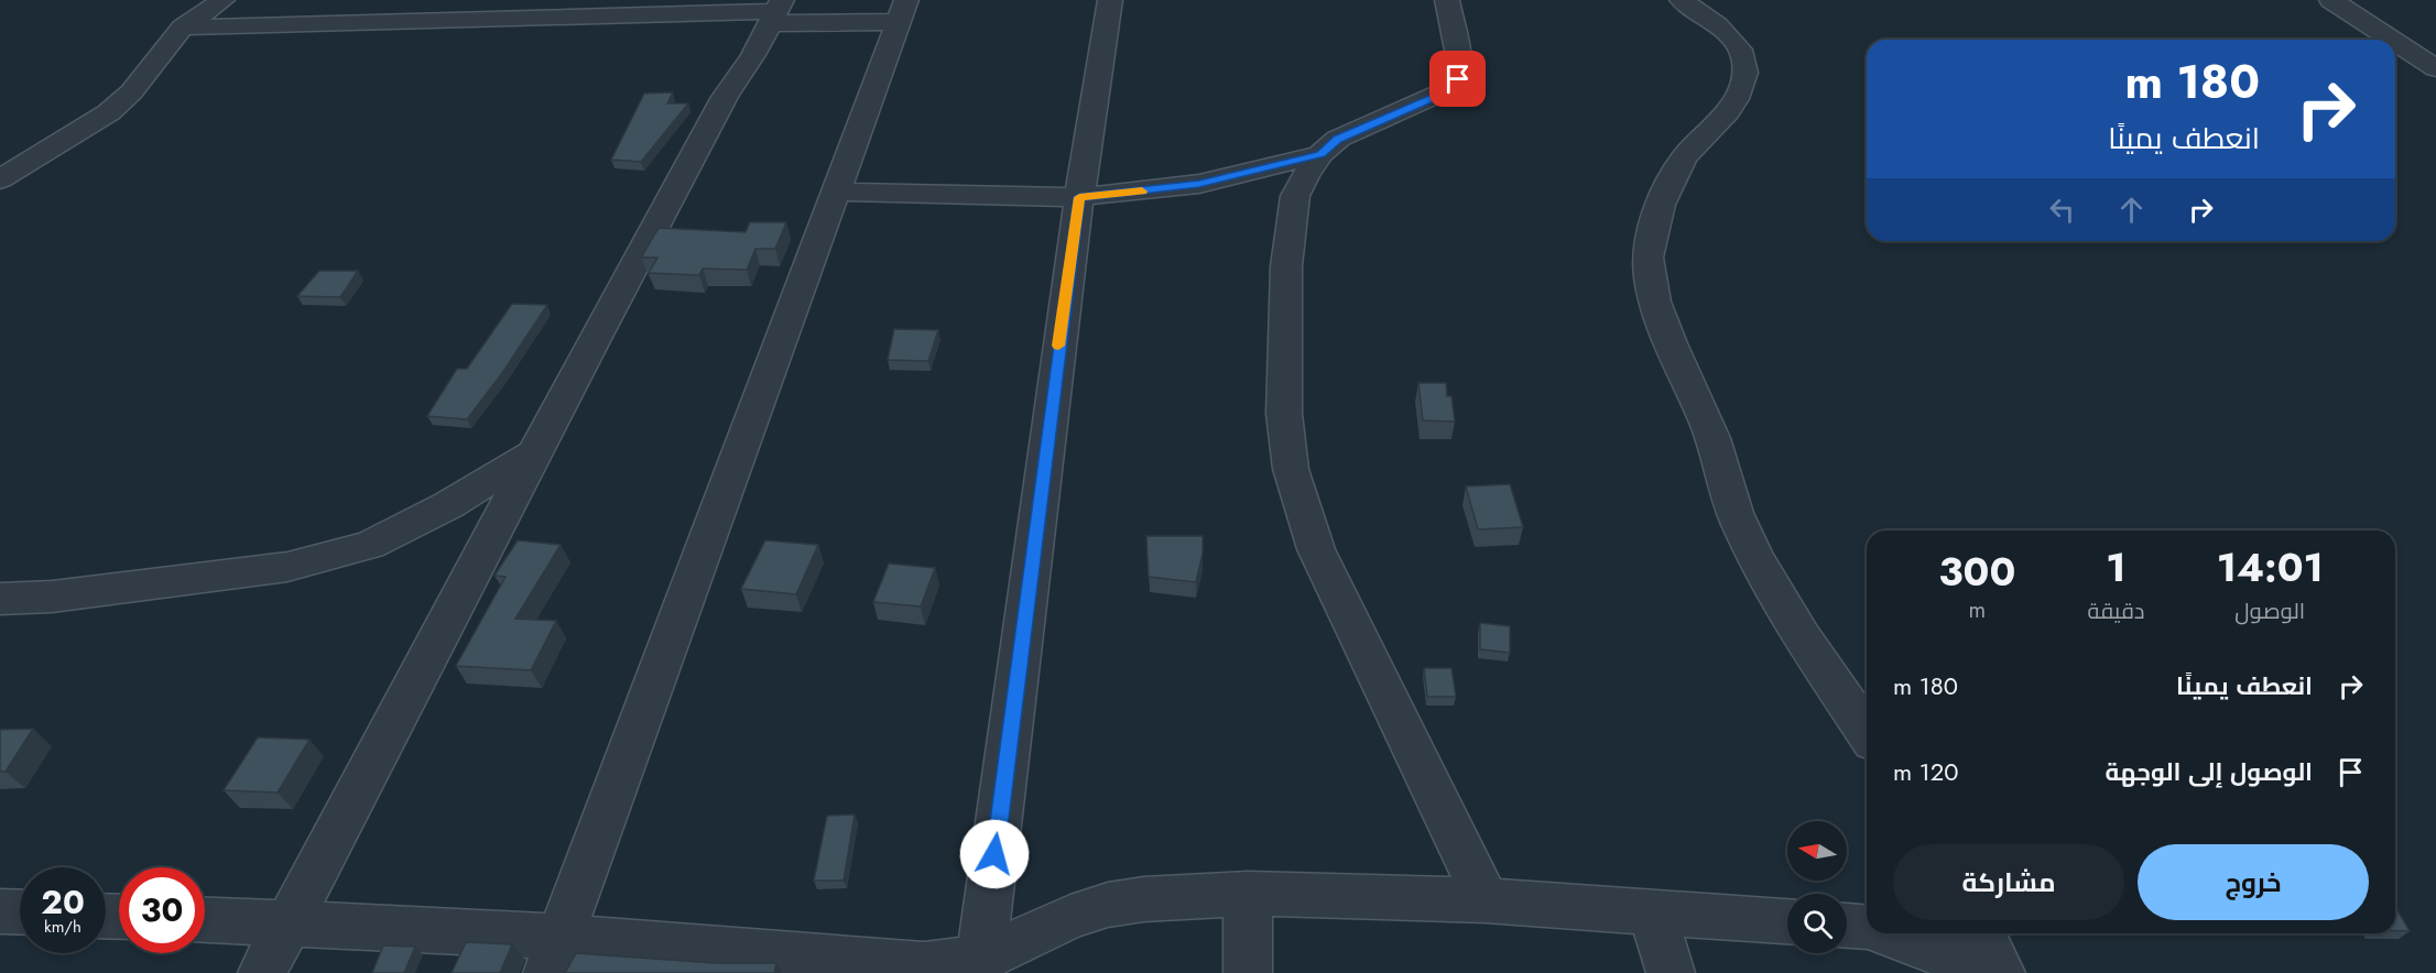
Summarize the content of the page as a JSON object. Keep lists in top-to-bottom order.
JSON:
{
  "north": "left",
  "page": {
    "turn": ["180 m", "انعطف يمينًا"],
    "eta": [
      "14:01",
      "الوصول",
      "1",
      "دقيقة",
      "300",
      "m"
    ],
    "list": [
      {
        "name": "انعطف يمينًا",
        "value": "180 m"
      },
      {
        "name": "الوصول إلى الوجهة",
        "value": "120 m"
      }
    ],
    "buttons": ["خروج", "مشاركة"],
    "speed": "20 km/h",
    "limit": "30"
  }
}
